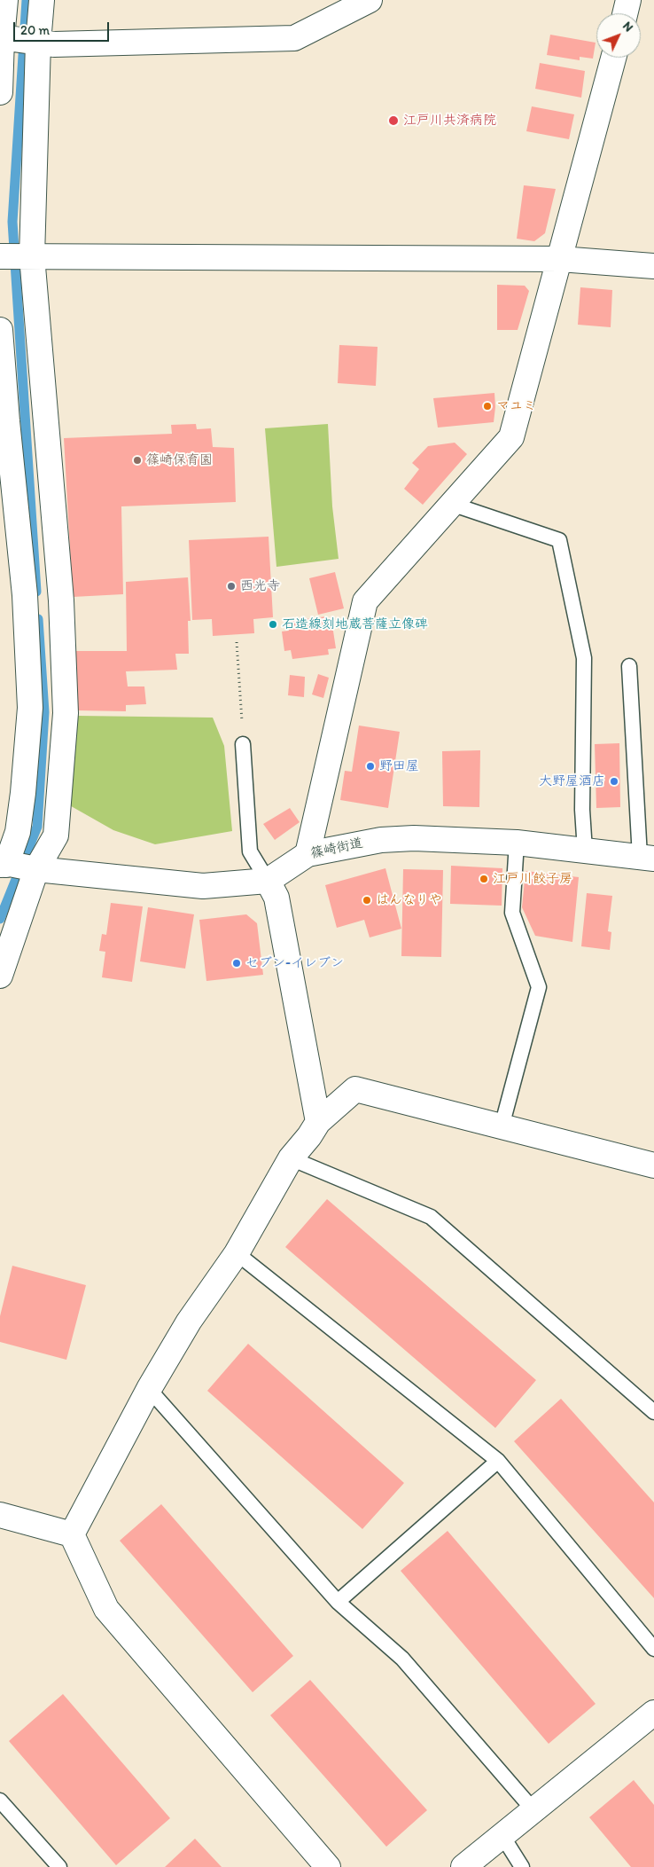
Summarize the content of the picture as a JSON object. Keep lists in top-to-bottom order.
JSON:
{
  "streets": {
    "street": ["篠崎街道"]
  },
  "places": [
    "江戸川共済病院",
    "マユミ",
    "篠崎保育園",
    "西光寺",
    "石造線刻地蔵菩薩立像碑",
    "野田屋",
    "大野屋酒店",
    "江戸川餃子房",
    "はんなりや",
    "セブン-イレブン"
  ],
  "scale_bar": "20 m",
  "north": "top right"
}
